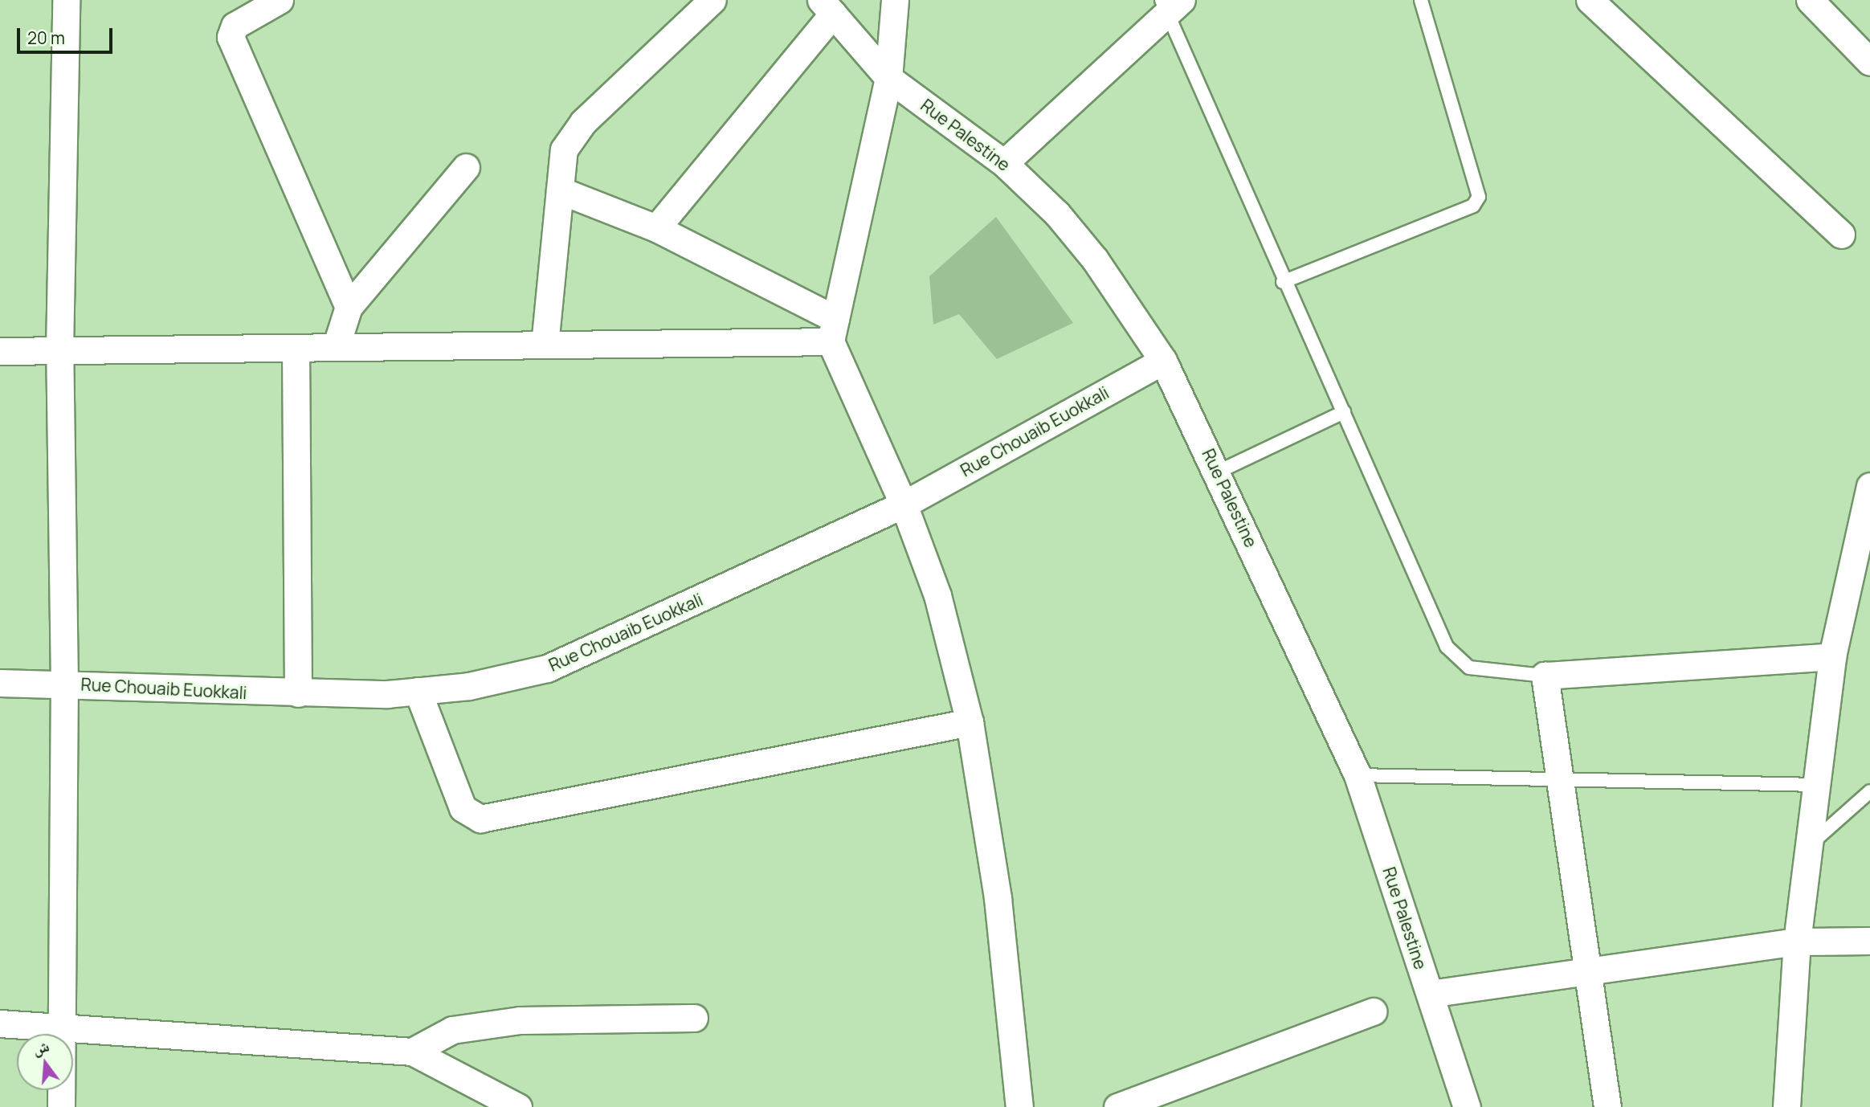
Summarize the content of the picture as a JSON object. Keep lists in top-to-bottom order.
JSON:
{
  "streets": {
    "street": ["Rue Palestine", "Rue Chouaib Euokkali"]
  },
  "crossings": [
    ["Rue Palestine", "Rue Chouaib Euokkali"]
  ],
  "scale_bar": "20 m",
  "north": "top"
}
